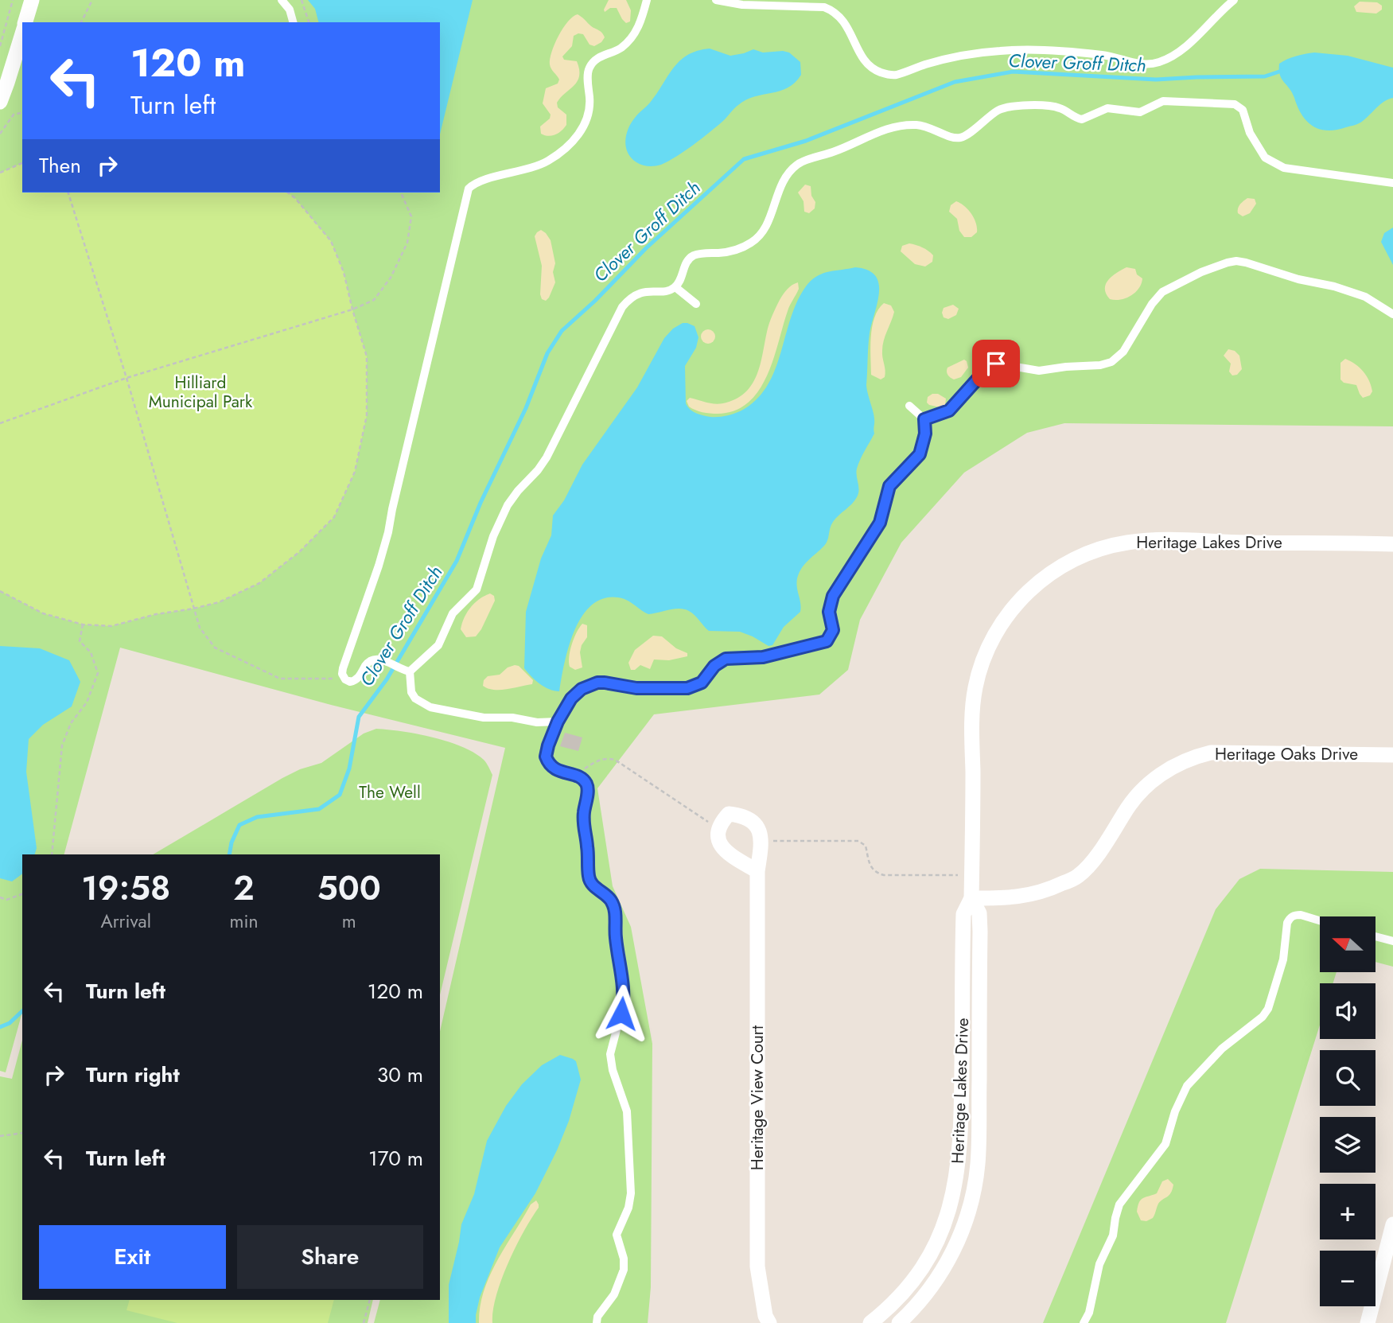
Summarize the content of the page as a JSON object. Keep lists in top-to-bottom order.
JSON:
{
  "streets": {
    "street": ["Heritage Lakes Drive", "Heritage Oaks Drive", "Heritage View Court"]
  },
  "crossings": [
    ["Heritage Lakes Drive", "Heritage Oaks Drive"]
  ],
  "water": ["Clover Groff Ditch"],
  "parks": ["Hilliard Municipal Park", "The Well"],
  "north": "left",
  "page": {
    "turn": ["120 m", "Turn left"],
    "then": "Then",
    "eta": [
      "19:58",
      "Arrival",
      "2",
      "min",
      "500",
      "m"
    ],
    "map_buttons": ["+", "−"],
    "list": [
      {
        "name": "Turn left",
        "value": "120 m"
      },
      {
        "name": "Turn right",
        "value": "30 m"
      },
      {
        "name": "Turn left",
        "value": "170 m"
      }
    ],
    "buttons": ["Exit", "Share"]
  }
}
